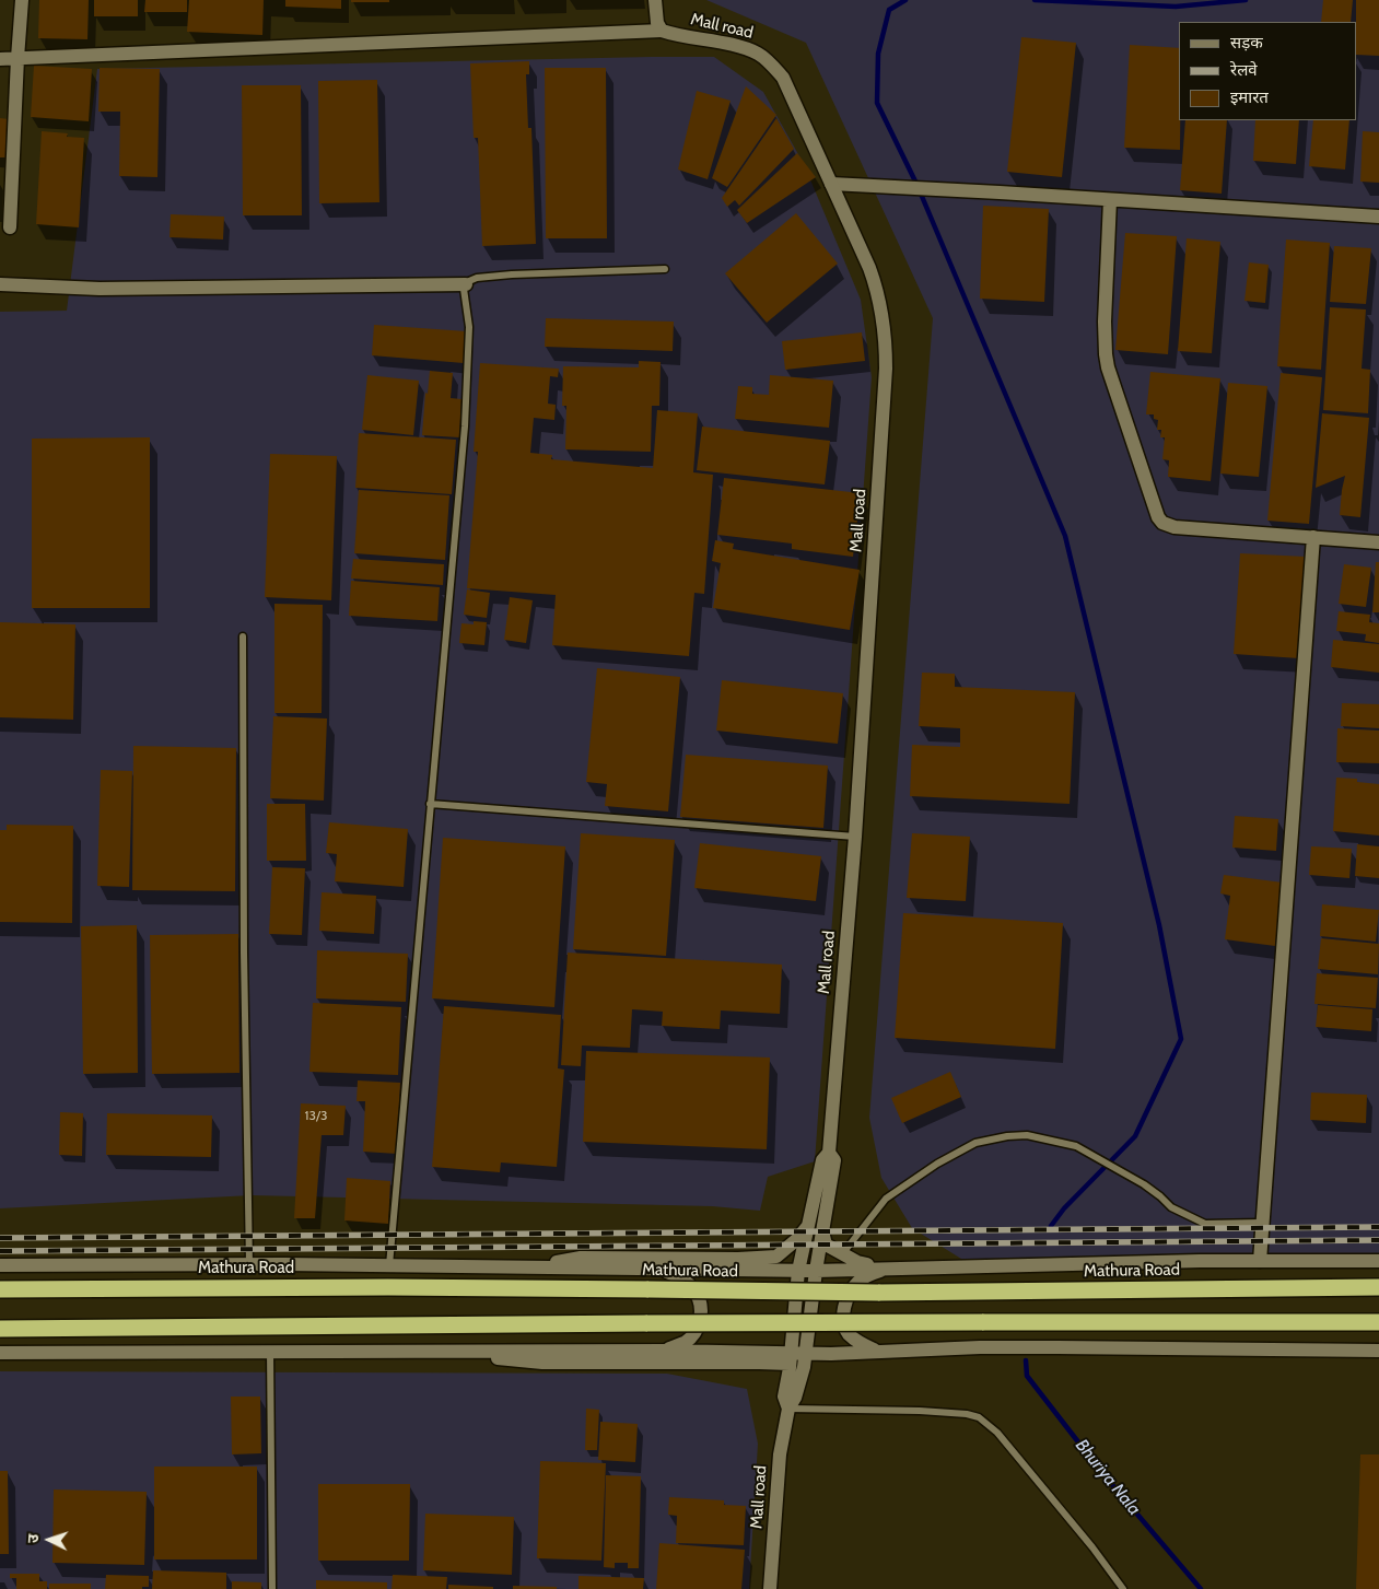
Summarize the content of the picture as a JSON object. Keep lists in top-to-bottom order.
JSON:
{
  "streets": {
    "highway": ["Mathura Road"],
    "street": ["Mall road"]
  },
  "water": ["Bhuriya Nala"],
  "house_numbers": ["13/3"],
  "legend": ["सड़क", "रेलवे", "इमारत"],
  "north": "left"
}
